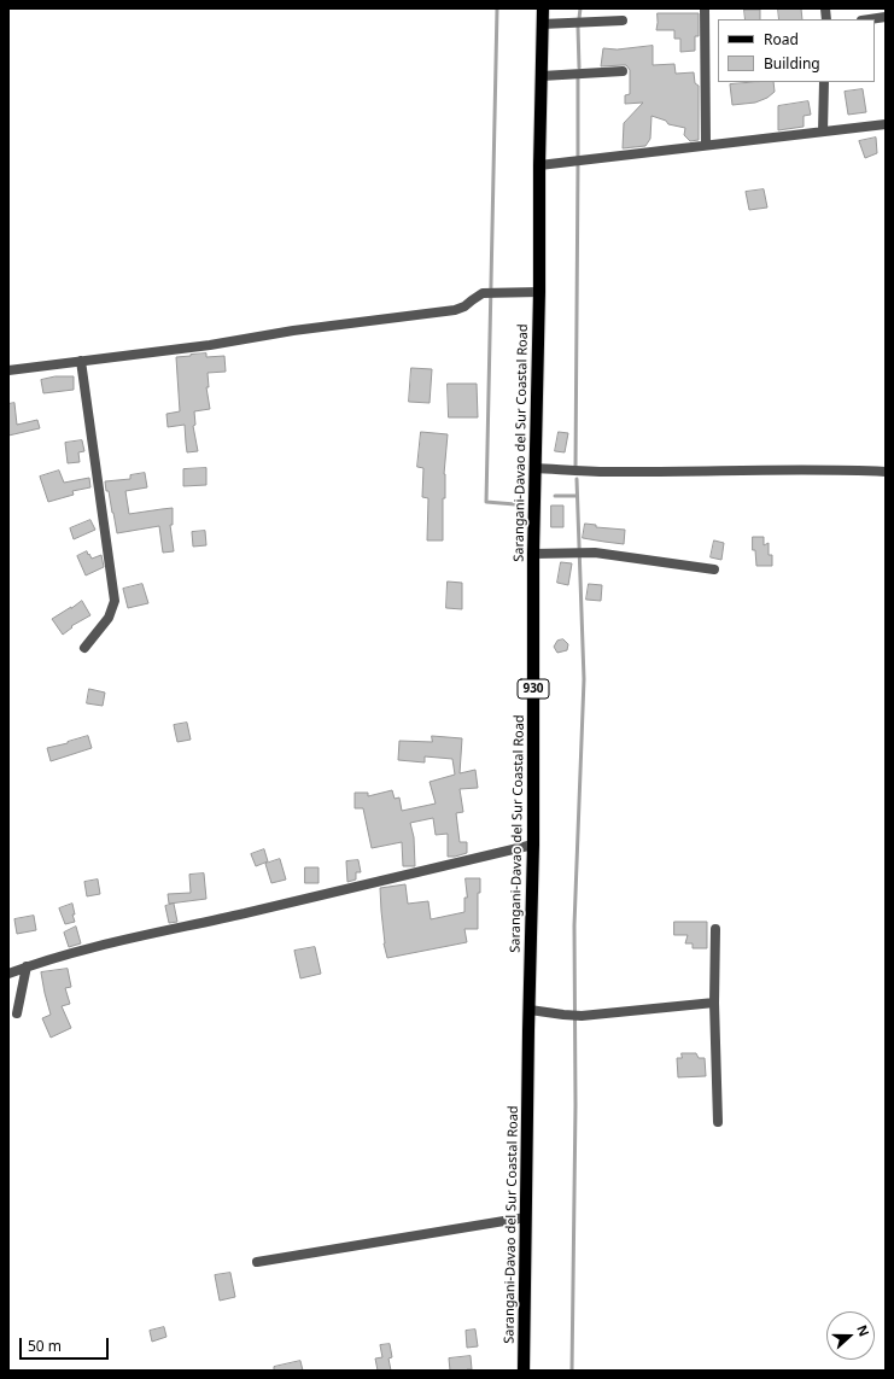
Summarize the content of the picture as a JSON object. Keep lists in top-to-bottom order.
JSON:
{
  "streets": {
    "main road": ["Sarangani-Davao del Sur Coastal Road", "930"]
  },
  "legend": ["Road", "Building"],
  "scale_bar": "50 m",
  "north": "right"
}
